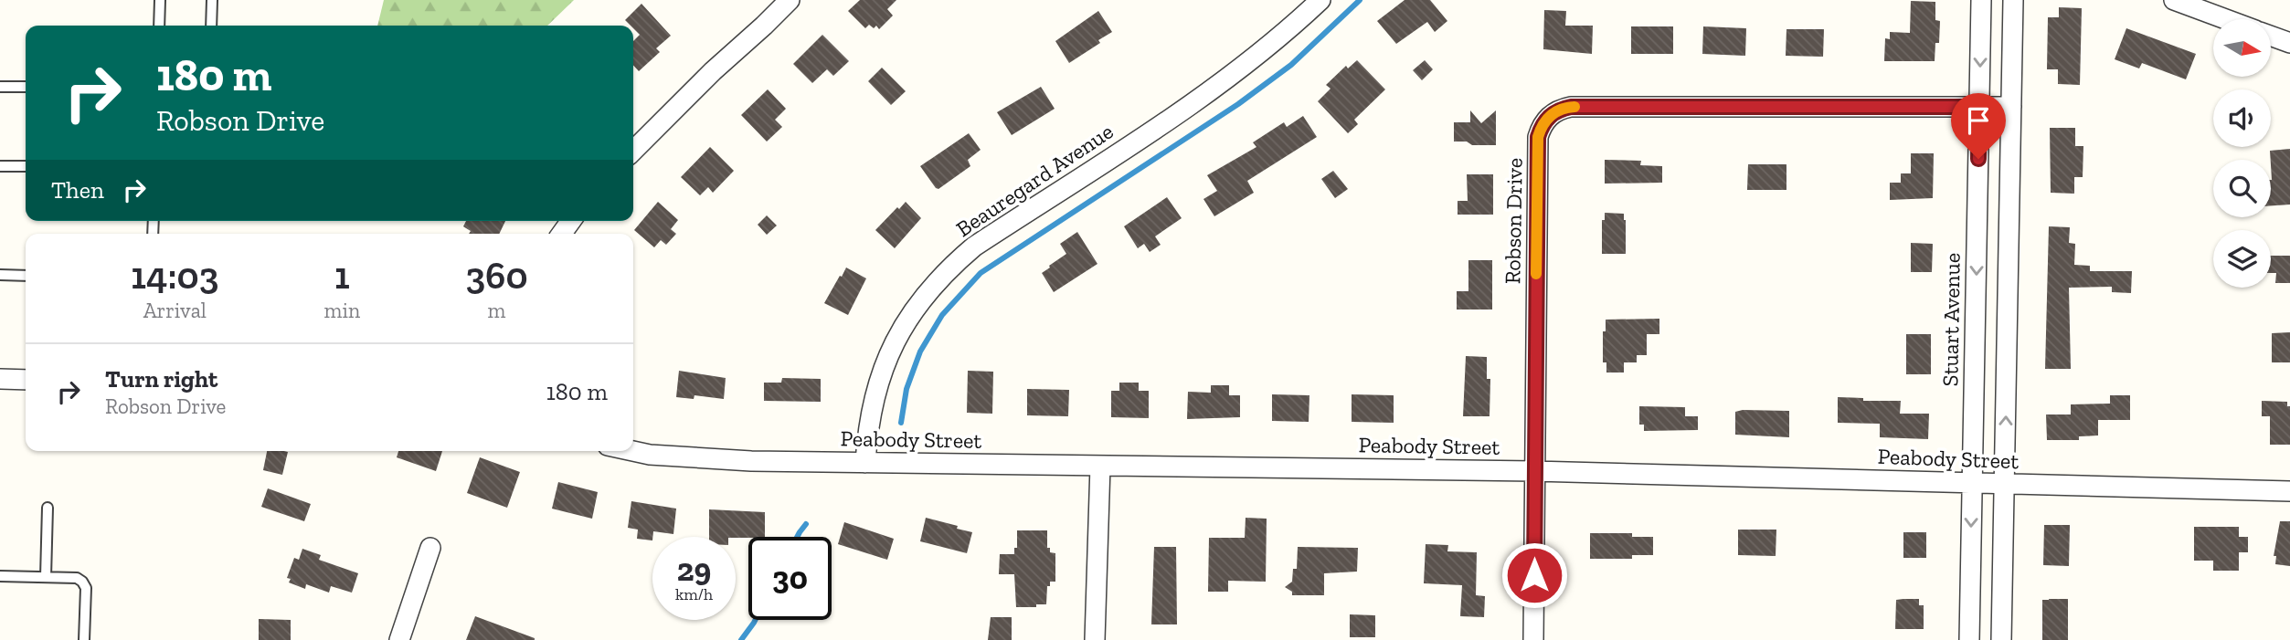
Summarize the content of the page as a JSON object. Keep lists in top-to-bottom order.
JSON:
{
  "streets": {
    "street": [
      "Beauregard Avenue",
      "Robson Drive",
      "Stuart Avenue",
      "Peabody Street"
    ]
  },
  "crossings": [
    ["Beauregard Avenue", "Peabody Street"],
    ["Robson Drive", "Stuart Avenue"],
    ["Robson Drive", "Peabody Street"],
    ["Stuart Avenue", "Peabody Street"]
  ],
  "north": "right",
  "page": {
    "turn": ["180 m", "Robson Drive"],
    "then": "Then",
    "eta": [
      "14:03",
      "Arrival",
      "1",
      "min",
      "360",
      "m"
    ],
    "list": [
      {
        "name": "Turn right",
        "note": "Robson Drive",
        "value": "180 m"
      }
    ],
    "speed": "29 km/h",
    "limit": "30"
  }
}
